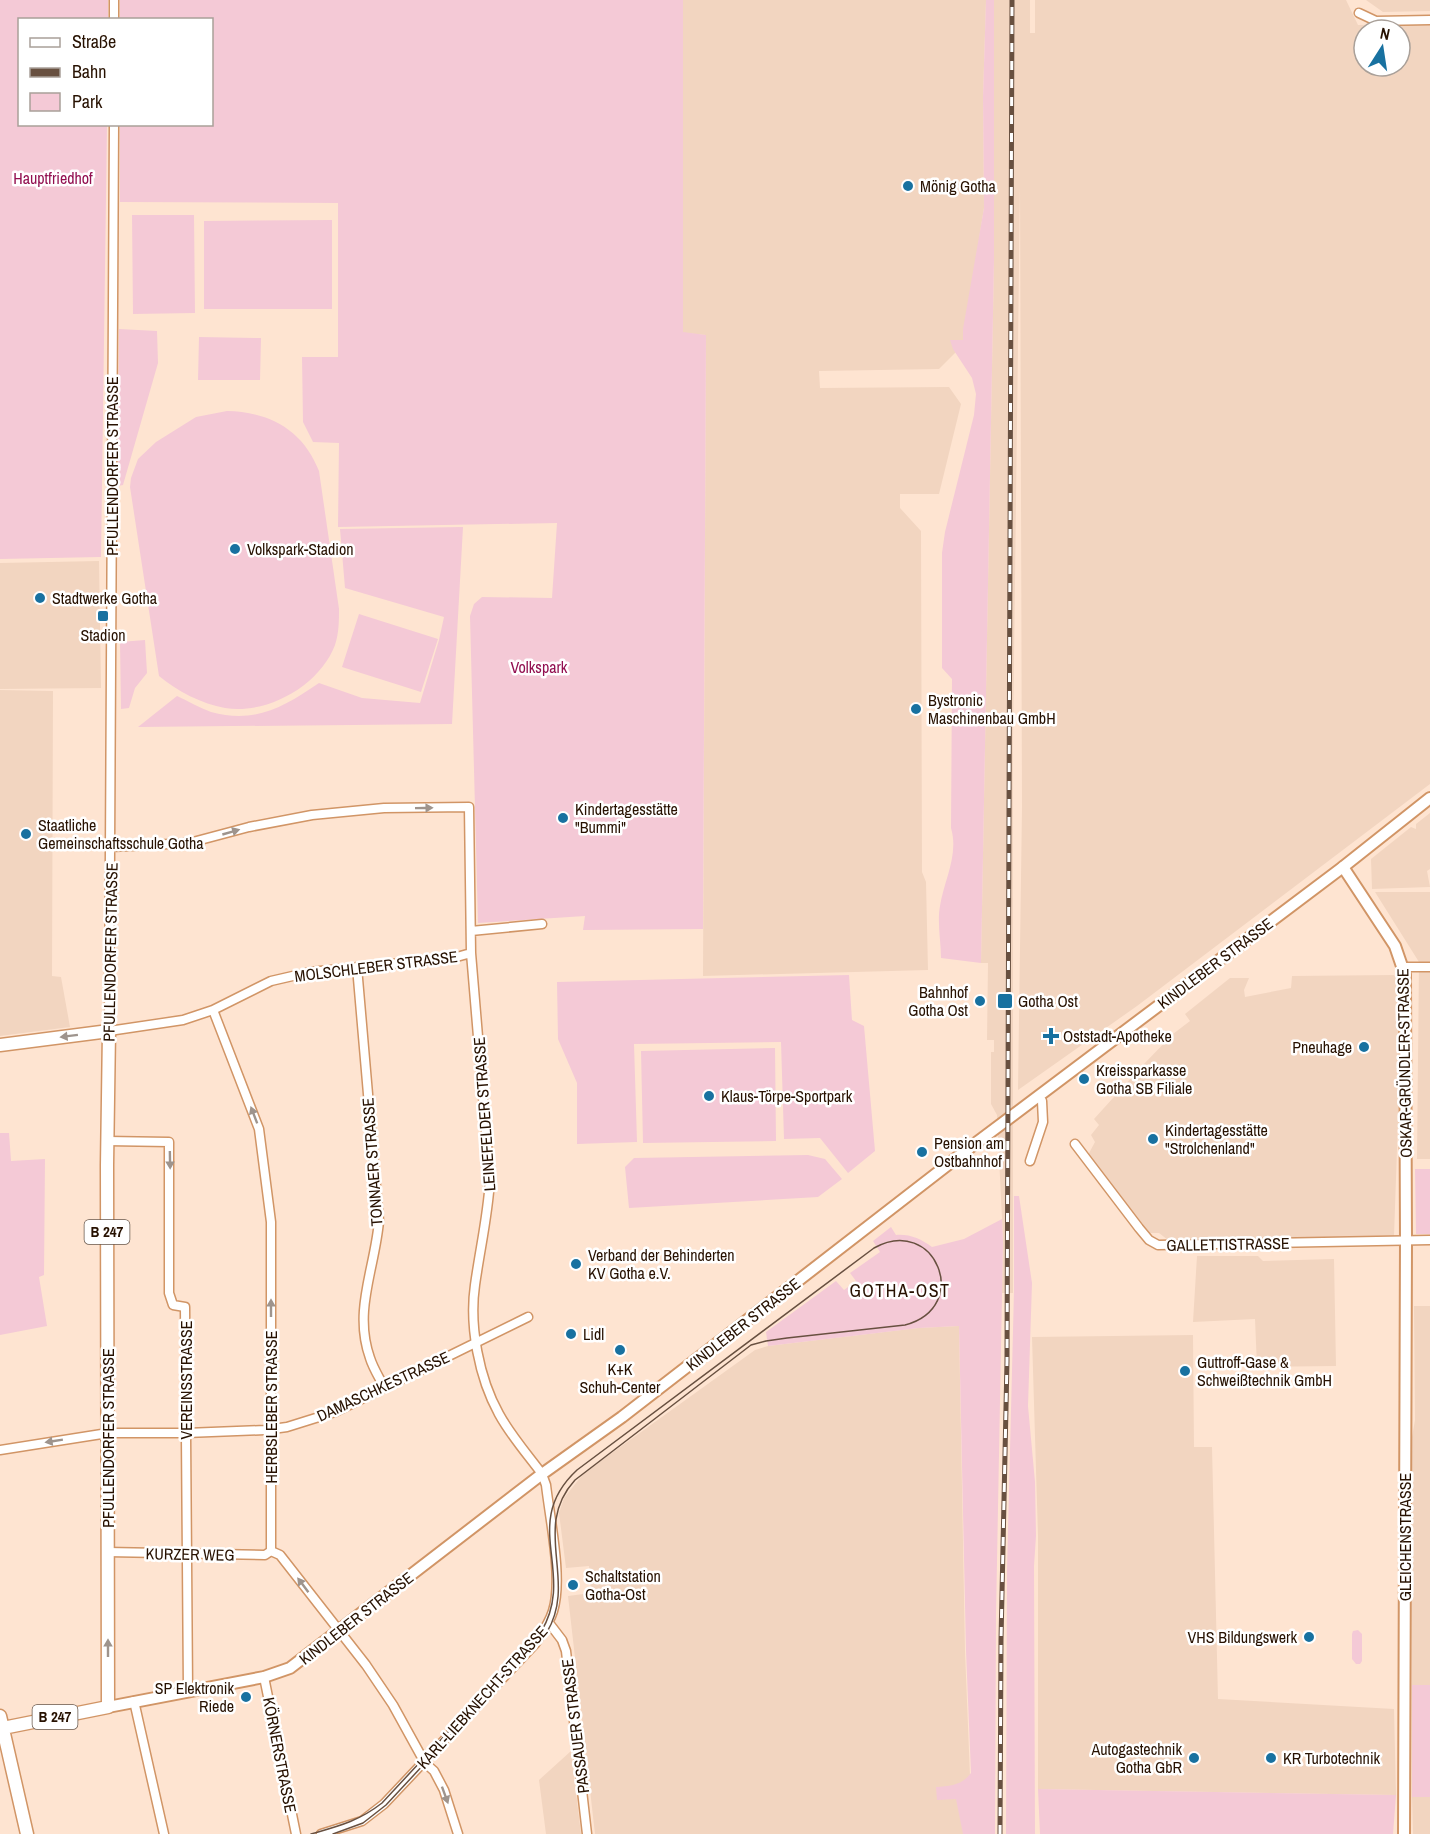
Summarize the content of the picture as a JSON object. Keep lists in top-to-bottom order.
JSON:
{
  "streets": {
    "main road": [
      "PFULLENDORFER STRASSE",
      "KINDLEBER STRASSE",
      "OSKAR-GRÜNDLER-STRASSE",
      "B 247",
      "GLEICHENSTRASSE"
    ],
    "street": [
      "MOLSCHLEBER STRASSE",
      "LEINEFELDER STRASSE",
      "TONNAER STRASSE",
      "GALLETTISTRASSE",
      "VEREINSSTRASSE",
      "DAMASCHKESTRASSE",
      "HERBSLEBER STRASSE",
      "KURZER WEG",
      "KARL-LIEBKNECHT-STRASSE",
      "PASSAUER STRASSE",
      "KÖRNERSTRASSE"
    ]
  },
  "crossings": [
    ["PFULLENDORFER STRASSE", "KINDLEBER STRASSE"],
    ["PFULLENDORFER STRASSE", "MOLSCHLEBER STRASSE"],
    ["PFULLENDORFER STRASSE", "LEINEFELDER STRASSE"],
    ["PFULLENDORFER STRASSE", "VEREINSSTRASSE"],
    ["PFULLENDORFER STRASSE", "DAMASCHKESTRASSE"],
    ["PFULLENDORFER STRASSE", "KURZER WEG"],
    ["KINDLEBER STRASSE", "OSKAR-GRÜNDLER-STRASSE"],
    ["KINDLEBER STRASSE", "LEINEFELDER STRASSE"],
    ["KINDLEBER STRASSE", "B 247"],
    ["KINDLEBER STRASSE", "VEREINSSTRASSE"],
    ["KINDLEBER STRASSE", "KARL-LIEBKNECHT-STRASSE"],
    ["KINDLEBER STRASSE", "KÖRNERSTRASSE"],
    ["MOLSCHLEBER STRASSE", "LEINEFELDER STRASSE"],
    ["MOLSCHLEBER STRASSE", "TONNAER STRASSE"],
    ["MOLSCHLEBER STRASSE", "HERBSLEBER STRASSE"],
    ["OSKAR-GRÜNDLER-STRASSE", "GALLETTISTRASSE"],
    ["OSKAR-GRÜNDLER-STRASSE", "GLEICHENSTRASSE"],
    ["LEINEFELDER STRASSE", "DAMASCHKESTRASSE"],
    ["LEINEFELDER STRASSE", "KARL-LIEBKNECHT-STRASSE"],
    ["TONNAER STRASSE", "DAMASCHKESTRASSE"],
    ["GALLETTISTRASSE", "GLEICHENSTRASSE"],
    ["VEREINSSTRASSE", "DAMASCHKESTRASSE"],
    ["VEREINSSTRASSE", "KURZER WEG"],
    ["DAMASCHKESTRASSE", "HERBSLEBER STRASSE"],
    ["HERBSLEBER STRASSE", "KURZER WEG"],
    ["KARL-LIEBKNECHT-STRASSE", "PASSAUER STRASSE"]
  ],
  "one_way": ["VEREINSSTRASSE", "HERBSLEBER STRASSE"],
  "districts": ["GOTHA-OST"],
  "parks": ["Hauptfriedhof", "Volkspark"],
  "places": {
    "other": [
      "Mönig Gotha",
      "Volkspark-Stadion",
      "Stadtwerke Gotha",
      "Bystronic Maschinenbau GmbH",
      "Kindertagesstätte \"Bummi\"",
      "Staatliche Gemeinschaftsschule Gotha",
      "Bahnhof Gotha Ost",
      "Pneuhage",
      "Kreissparkasse Gotha SB Filiale",
      "Klaus-Törpe-Sportpark",
      "Kindertagesstätte \"Strolchenland\"",
      "Pension am Ostbahnhof",
      "Verband der Behinderten KV Gotha e.V.",
      "Lidl",
      "K+K Schuh-Center",
      "Guttroff-Gase & Schweißtechnik GmbH",
      "Schaltstation Gotha-Ost",
      "VHS Bildungswerk",
      "SP Elektronik Riede",
      "Autogastechnik Gotha GbR",
      "KR Turbotechnik"
    ],
    "transit": ["Stadion", "Gotha Ost"],
    "health": ["Oststadt-Apotheke"]
  },
  "legend": ["Straße", "Bahn", "Park"],
  "north": "top"
}
